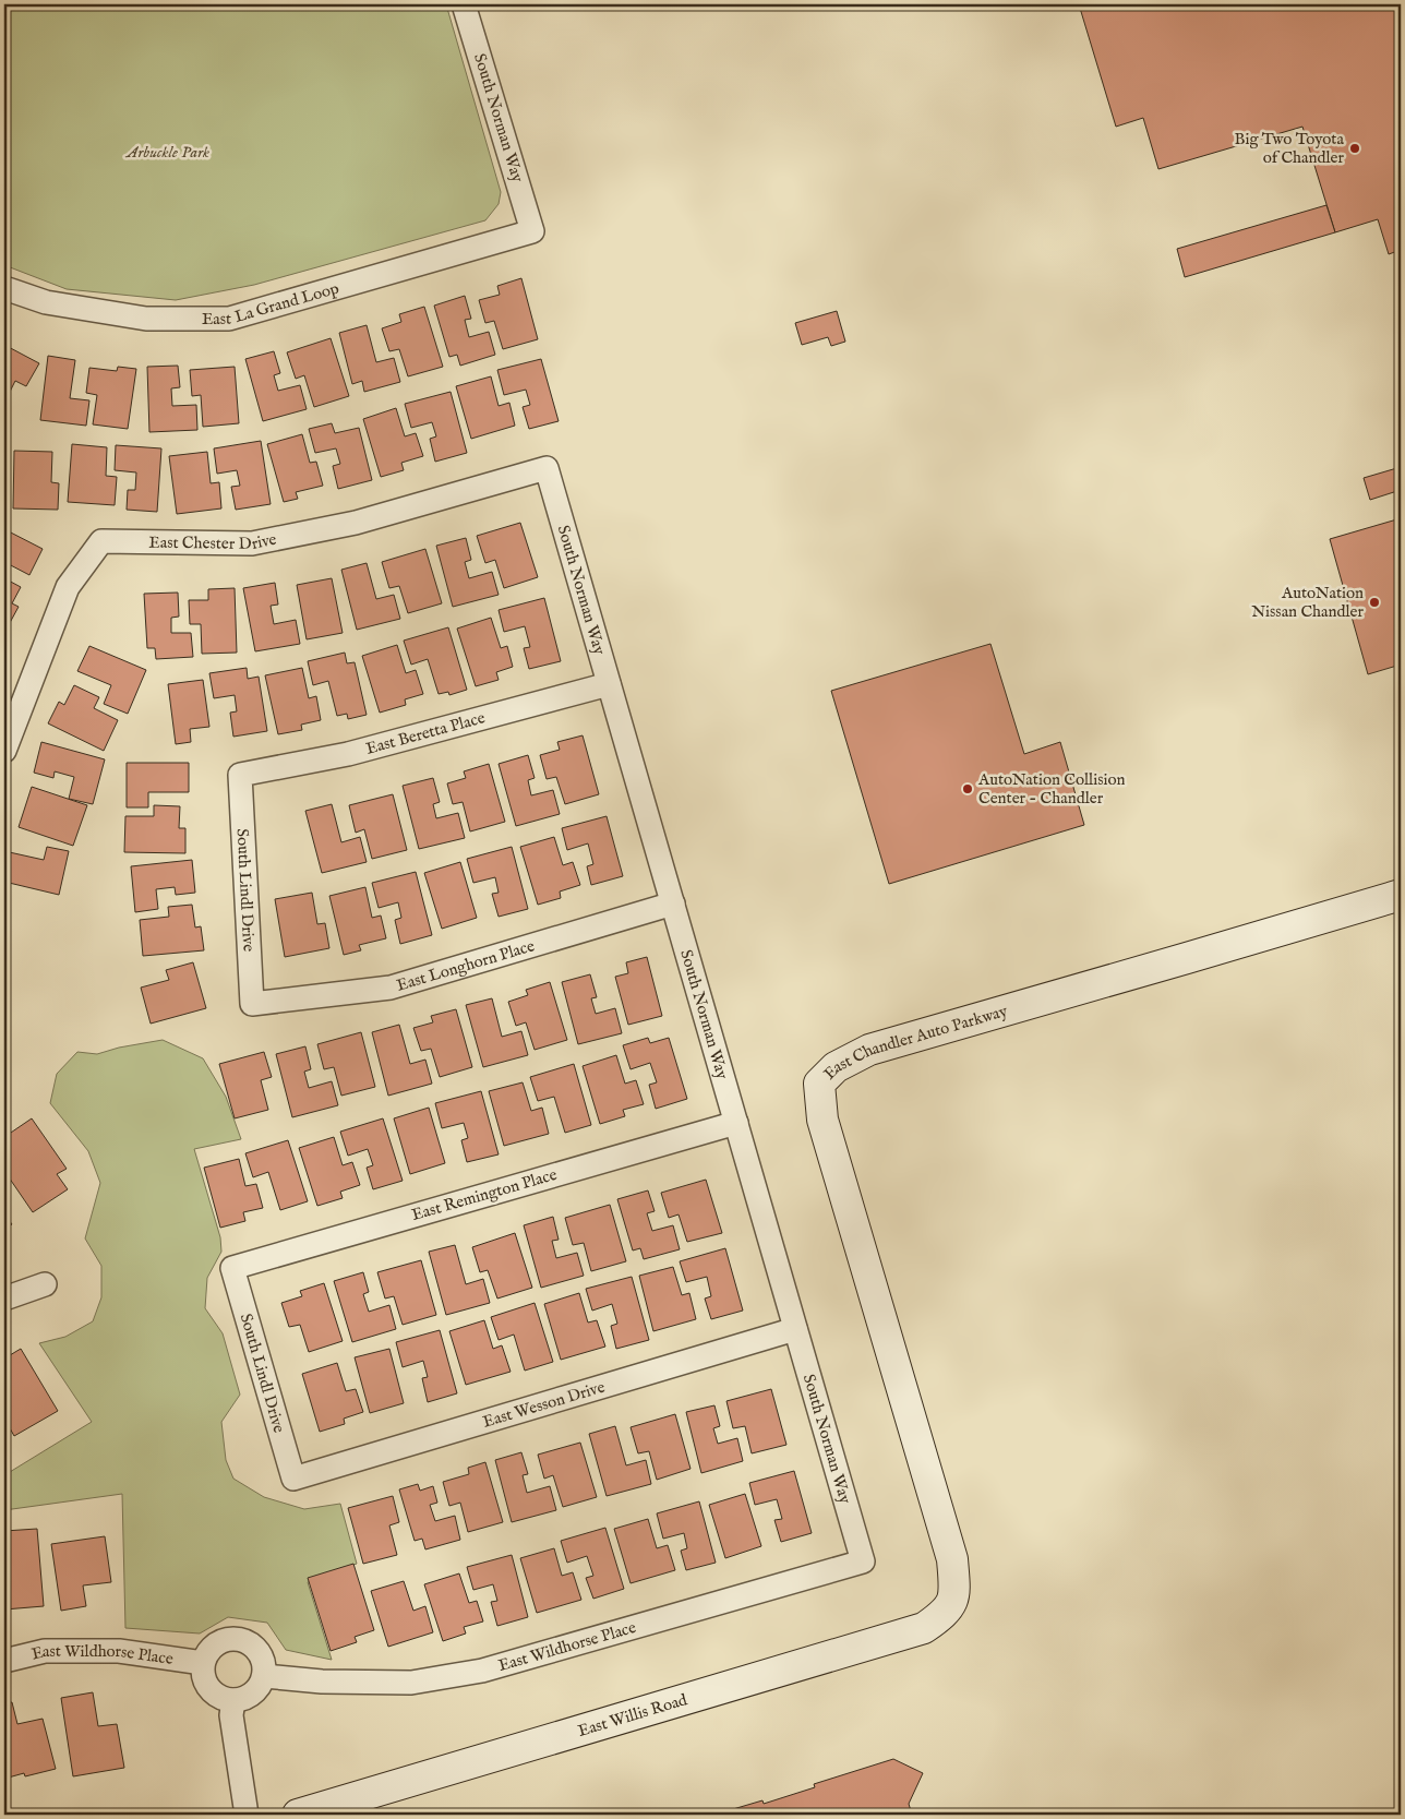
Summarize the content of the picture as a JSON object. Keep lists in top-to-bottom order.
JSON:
{
  "streets": {
    "street": [
      "South Norman Way",
      "East La Grand Loop",
      "East Chester Drive",
      "East Beretta Place",
      "South Lindl Drive",
      "East Longhorn Place",
      "East Chandler Auto Parkway",
      "East Remington Place",
      "East Wesson Drive",
      "East Wildhorse Place",
      "East Willis Road"
    ]
  },
  "crossings": [
    ["South Norman Way", "East La Grand Loop"],
    ["South Norman Way", "East Chester Drive"],
    ["South Norman Way", "East Beretta Place"],
    ["South Norman Way", "East Longhorn Place"],
    ["South Norman Way", "East Remington Place"],
    ["South Norman Way", "East Wesson Drive"],
    ["South Norman Way", "East Wildhorse Place"],
    ["East Beretta Place", "South Lindl Drive"],
    ["South Lindl Drive", "East Longhorn Place"],
    ["South Lindl Drive", "East Remington Place"],
    ["South Lindl Drive", "East Wesson Drive"],
    ["East Chandler Auto Parkway", "East Willis Road"]
  ],
  "parks": ["Arbuckle Park"],
  "places": ["Big Two Toyota of Chandler", "AutoNation Nissan Chandler", "AutoNation Collision Center - Chandler"]
}
